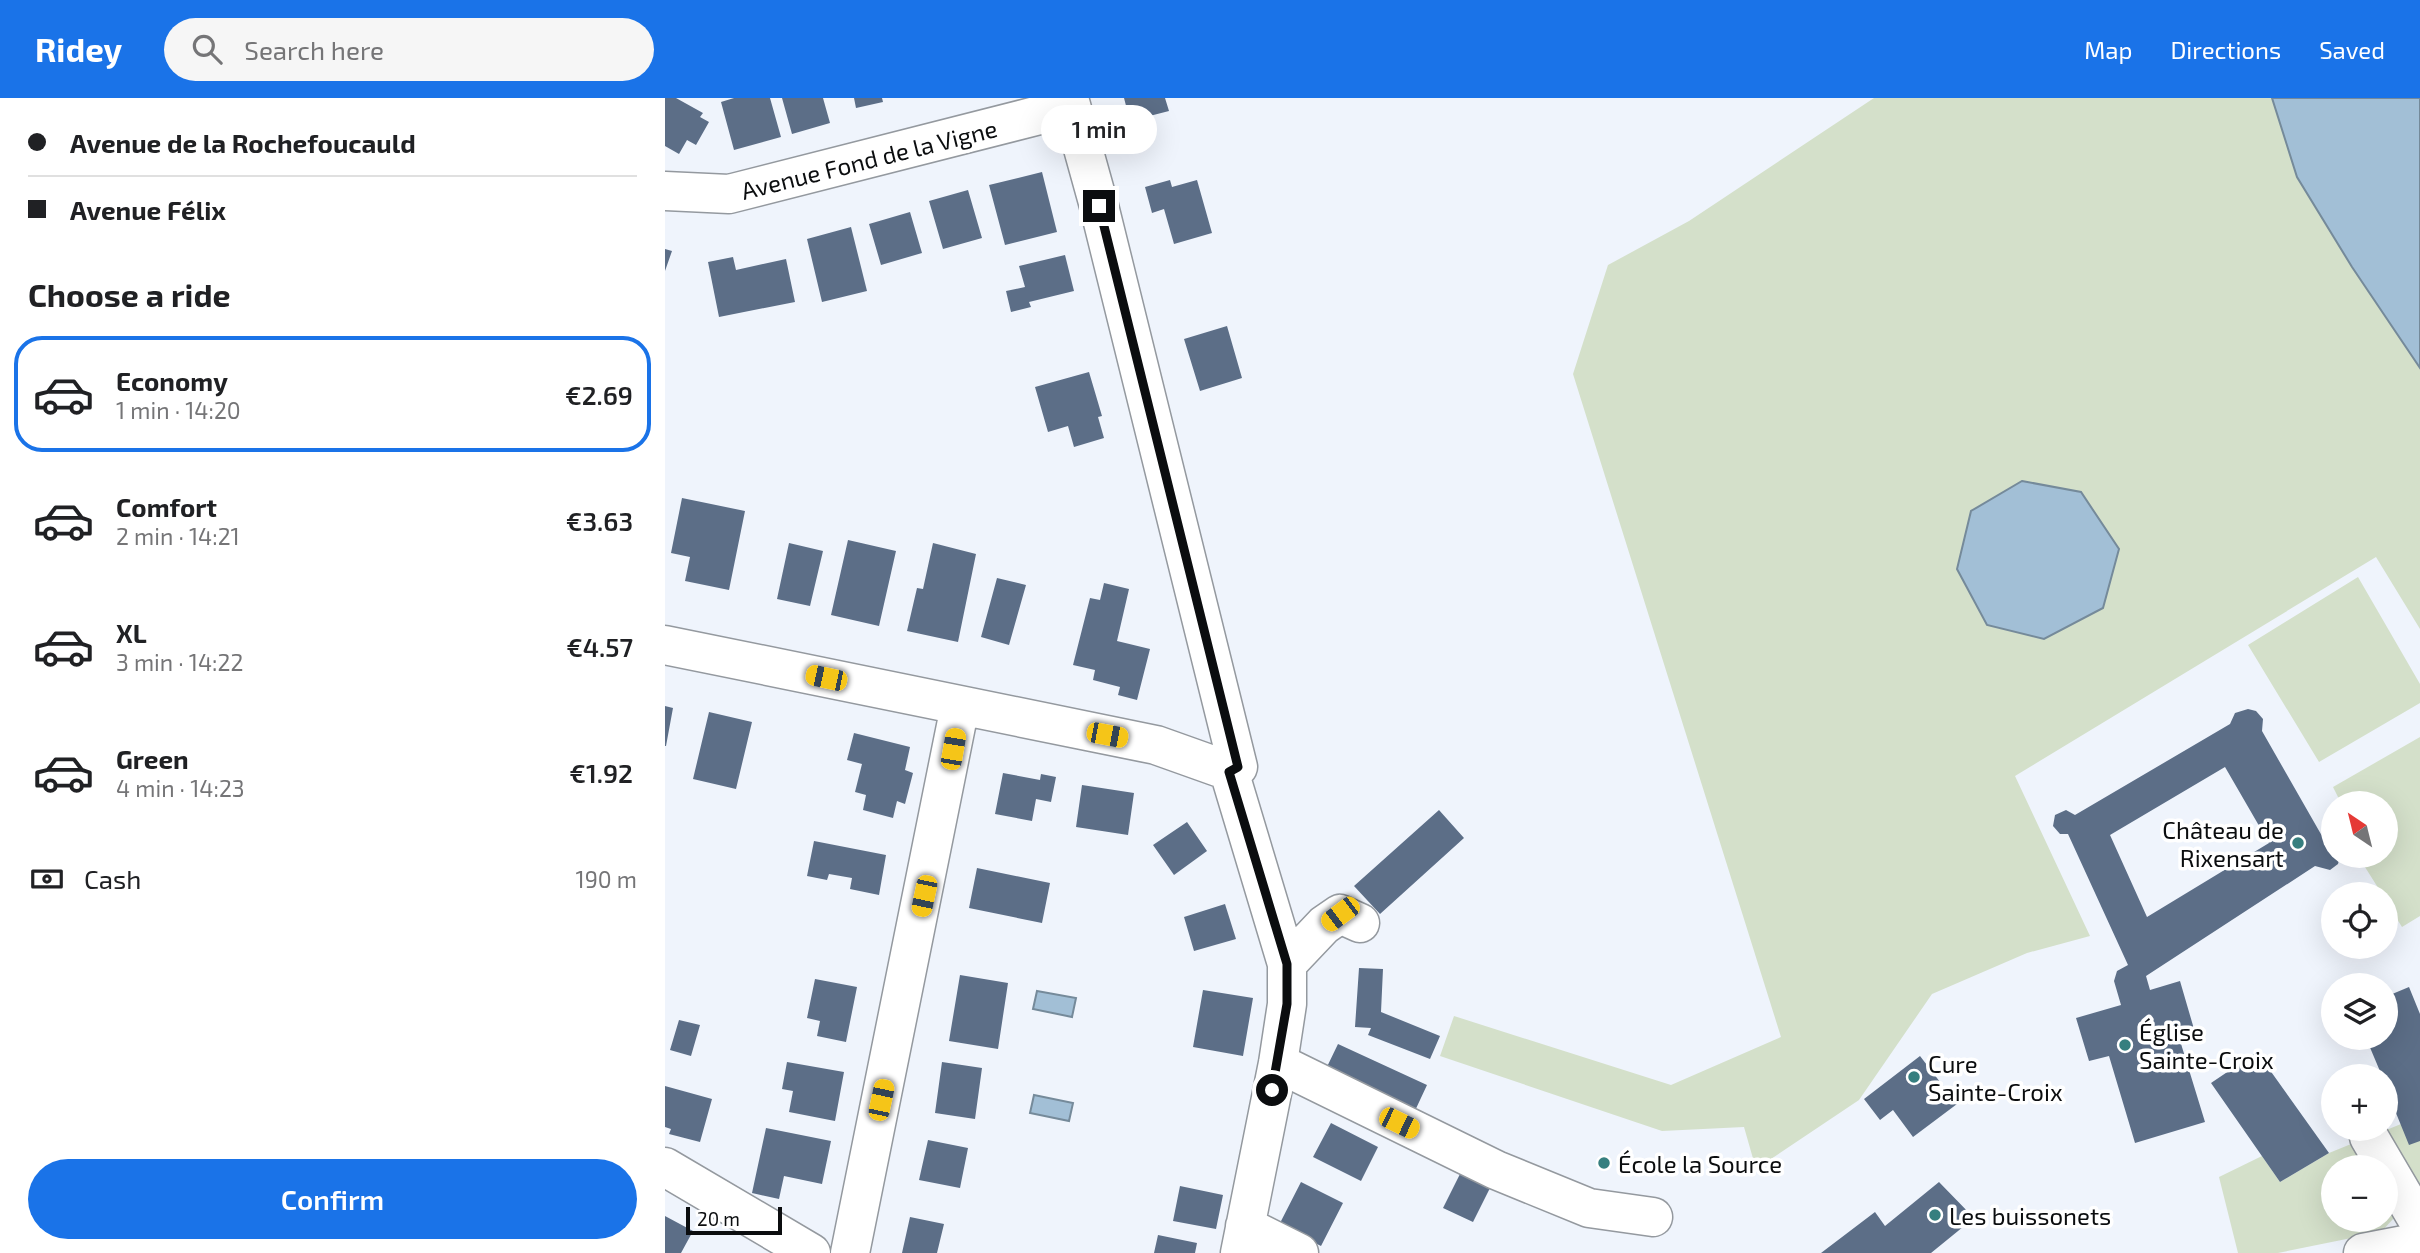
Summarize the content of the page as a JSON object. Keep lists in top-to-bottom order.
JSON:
{
  "streets": {
    "street": ["Avenue Fond de la Vigne"]
  },
  "places": [
    "Château de Rixensart",
    "Église Sainte-Croix",
    "Cure Sainte-Croix",
    "École la Source",
    "Les buissonets"
  ],
  "scale_bar": "20 m",
  "north": "top left",
  "page": {
    "header": "Ridey",
    "search": "Search here",
    "nav": ["Map", "Directions", "Saved"],
    "banner": ["Avenue de la Rochefoucauld", "Avenue Félix"],
    "bubble": "1 min",
    "heading": "Choose a ride",
    "list": [
      {
        "name": "Economy",
        "note": "1 min · 14:20",
        "value": "€2.69"
      },
      {
        "name": "Comfort",
        "note": "2 min · 14:21",
        "value": "€3.63"
      },
      {
        "name": "XL",
        "note": "3 min · 14:22",
        "value": "€4.57"
      },
      {
        "name": "Green",
        "note": "4 min · 14:23",
        "value": "€1.92"
      }
    ],
    "map_buttons": ["+", "−"],
    "pay": ["Cash", "190 m"],
    "buttons": "Confirm",
    "scale": "20 m"
  }
}
